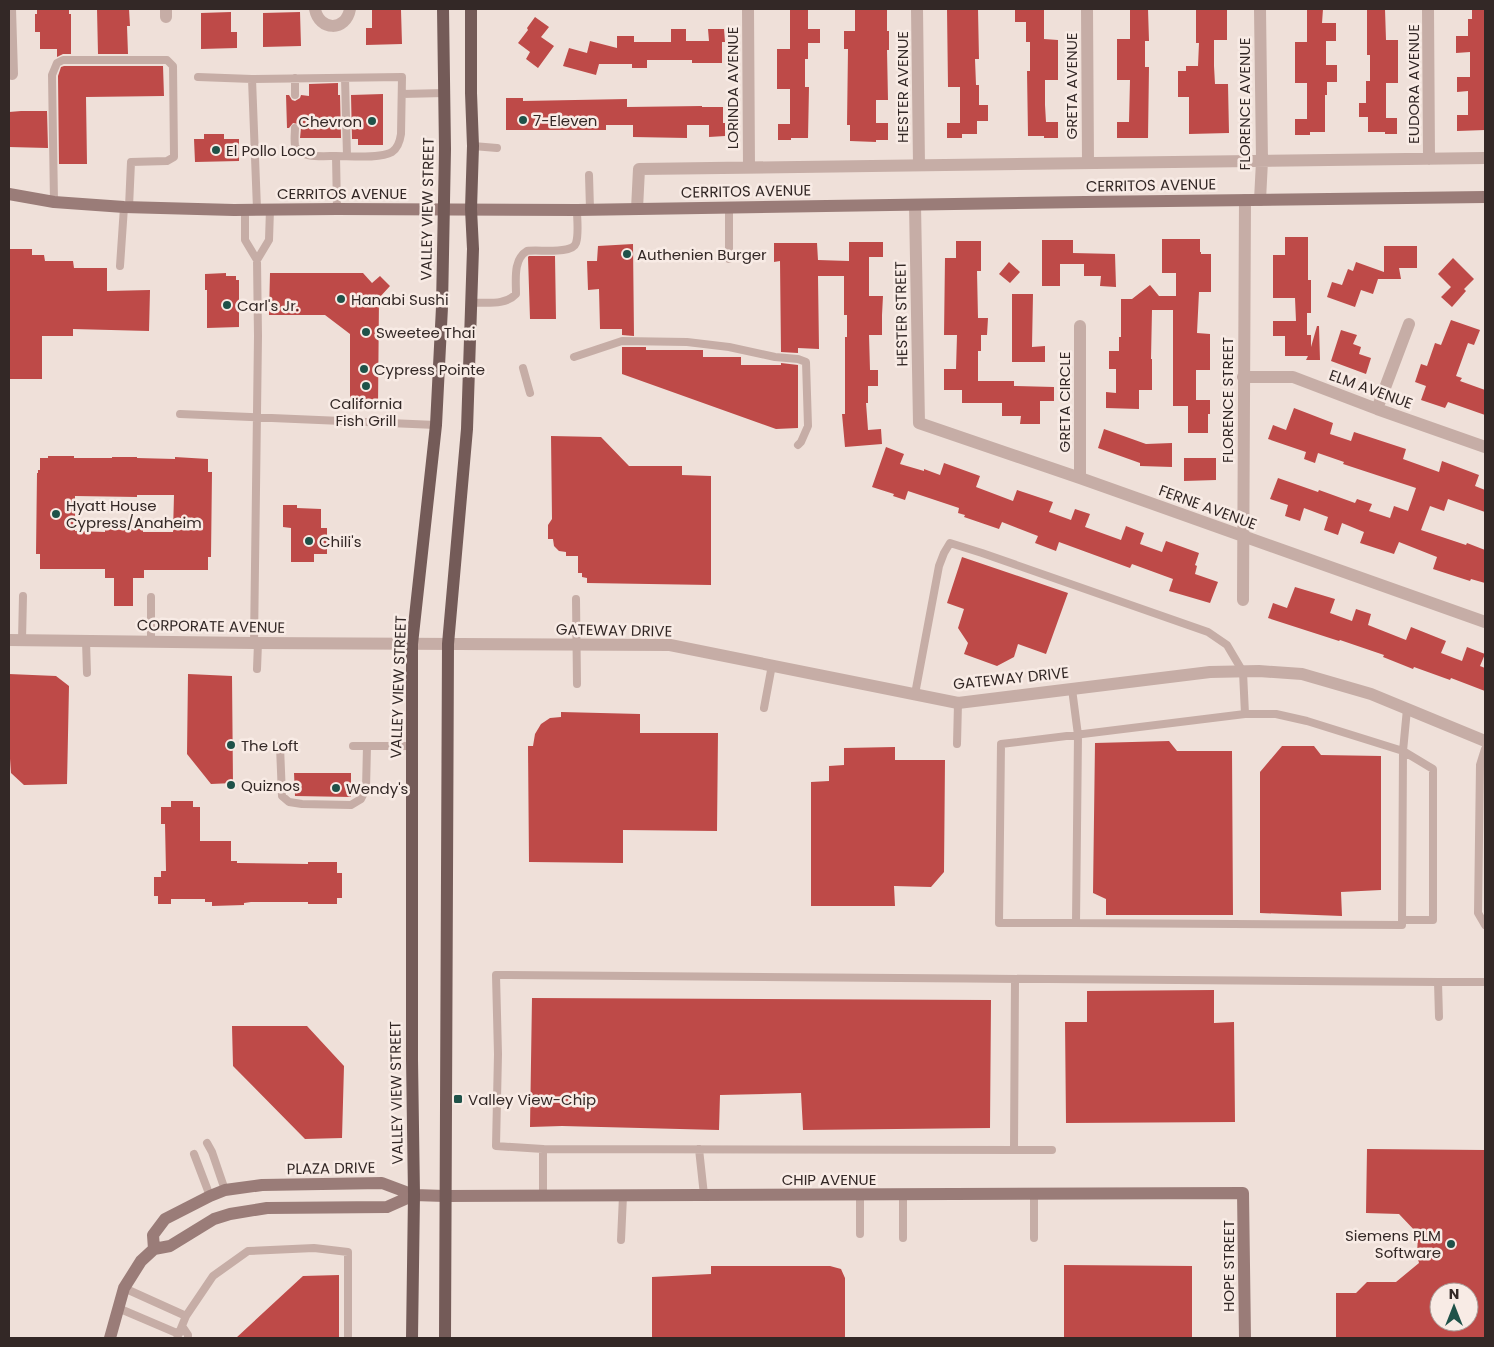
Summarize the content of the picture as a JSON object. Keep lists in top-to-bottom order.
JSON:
{
  "streets": {
    "main road": ["VALLEY VIEW STREET"],
    "street": [
      "EUDORA AVENUE",
      "GRETA AVENUE",
      "HESTER AVENUE",
      "LORINDA AVENUE",
      "FLORENCE AVENUE",
      "CERRITOS AVENUE",
      "HESTER STREET",
      "ELM AVENUE",
      "FLORENCE STREET",
      "GRETA CIRCLE",
      "FERNE AVENUE",
      "CORPORATE AVENUE",
      "GATEWAY DRIVE",
      "PLAZA DRIVE",
      "CHIP AVENUE",
      "HOPE STREET"
    ]
  },
  "crossings": [
    ["FLORENCE AVENUE", "CERRITOS AVENUE"],
    ["CERRITOS AVENUE", "VALLEY VIEW STREET"],
    ["CERRITOS AVENUE", "HESTER STREET"],
    ["CERRITOS AVENUE", "FLORENCE STREET"],
    ["VALLEY VIEW STREET", "CORPORATE AVENUE"],
    ["VALLEY VIEW STREET", "GATEWAY DRIVE"],
    ["VALLEY VIEW STREET", "PLAZA DRIVE"],
    ["VALLEY VIEW STREET", "CHIP AVENUE"],
    ["HESTER STREET", "FERNE AVENUE"],
    ["ELM AVENUE", "FLORENCE STREET"],
    ["FLORENCE STREET", "FERNE AVENUE"],
    ["GRETA CIRCLE", "FERNE AVENUE"],
    ["CORPORATE AVENUE", "GATEWAY DRIVE"],
    ["PLAZA DRIVE", "CHIP AVENUE"],
    ["CHIP AVENUE", "HOPE STREET"]
  ],
  "places": {
    "other": [
      "7-Eleven",
      "Chevron",
      "El Pollo Loco",
      "Authenien Burger",
      "Hanabi Sushi",
      "Carl's Jr.",
      "Sweetee Thai",
      "Cypress Pointe",
      "California Fish Grill",
      "Hyatt House Cypress/Anaheim",
      "Chili's",
      "The Loft",
      "Quiznos",
      "Wendy's",
      "Siemens PLM Software"
    ],
    "transit": ["Valley View-Chip"]
  },
  "north": "top"
}
